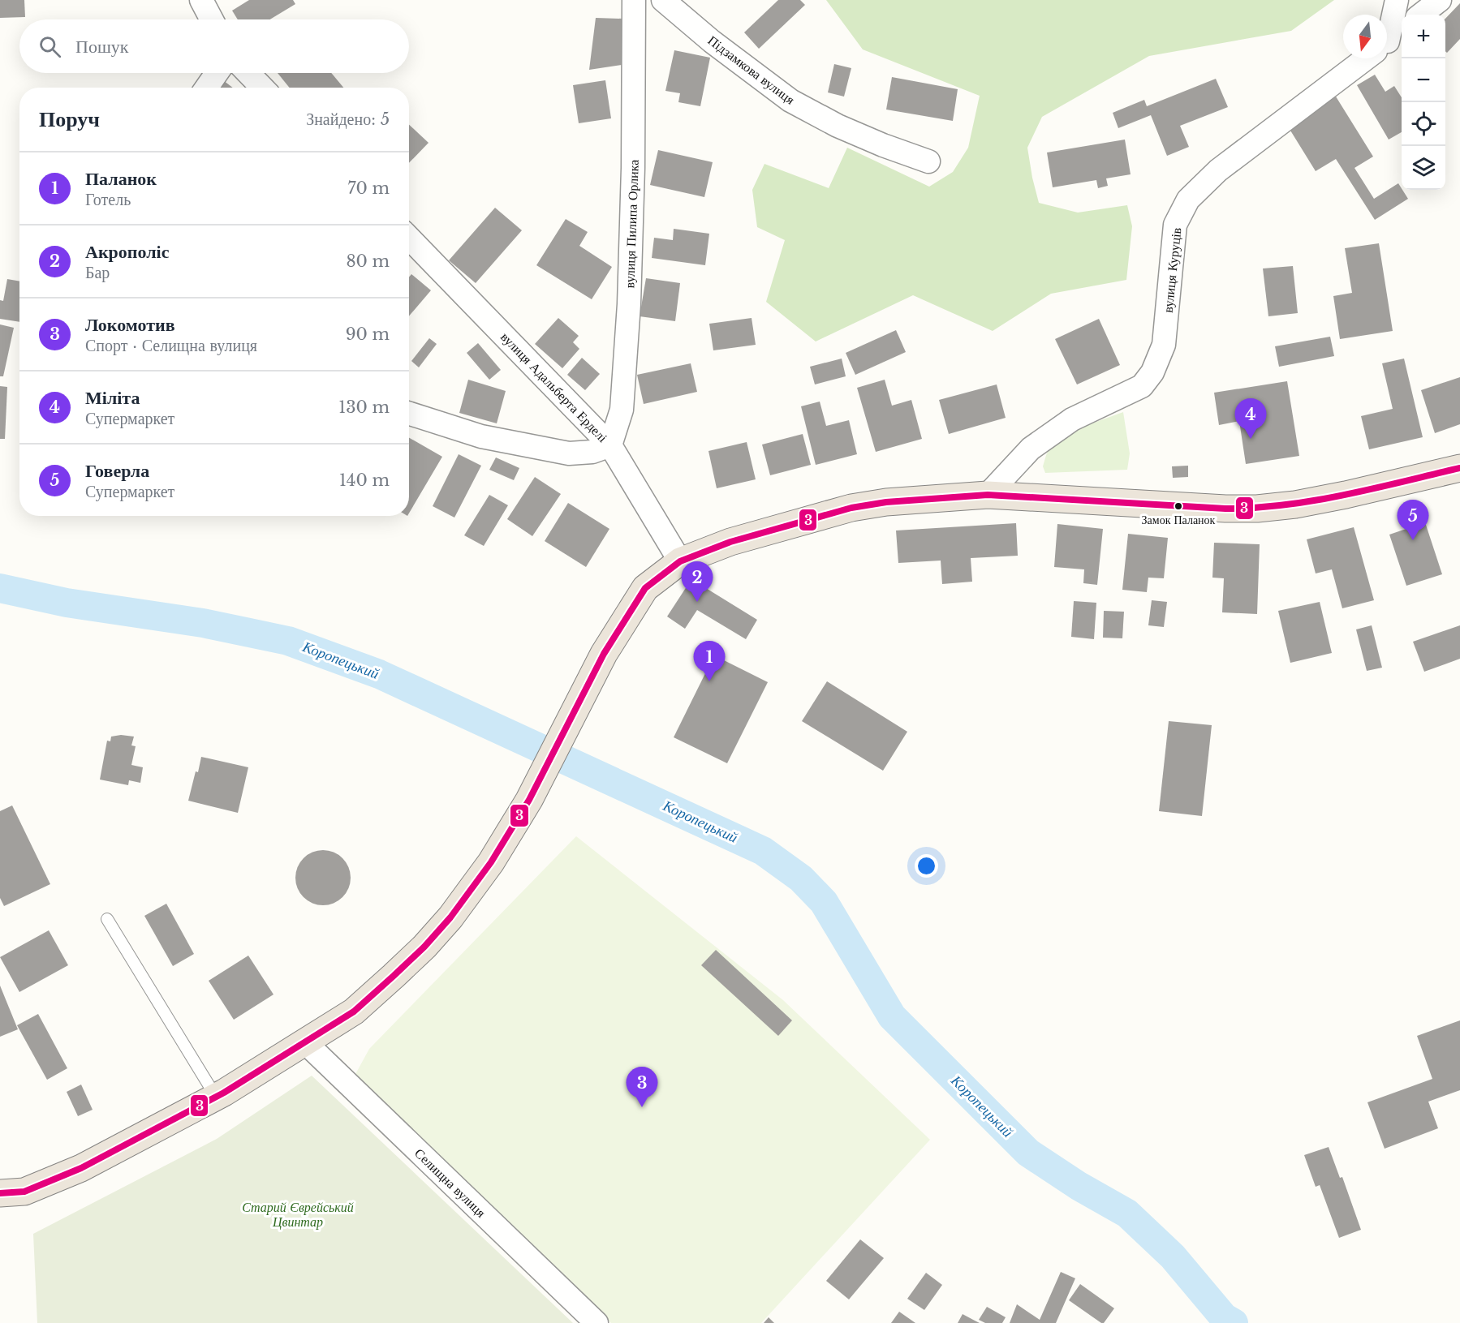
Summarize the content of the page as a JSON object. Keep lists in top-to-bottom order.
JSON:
{
  "streets": {
    "street": [
      "Підзамкова вулиця",
      "вулиця Пилипа Орлика",
      "вулиця Куруців",
      "вулиця Адальберта Ерделі",
      "Селищна вулиця"
    ]
  },
  "crossings": [
    ["вулиця Пилипа Орлика", "вулиця Адальберта Ерделі"]
  ],
  "water": ["Коропецький"],
  "parks": ["Старий Єврейський Цвинтар"],
  "places": ["Замок Паланок"],
  "lines": ["transit line 3"],
  "north": "bottom",
  "page": {
    "map_buttons": ["+", "−"],
    "search": "Пошук",
    "heading": ["Поруч", "Знайдено: 5"],
    "list": [
      {
        "mark": "1",
        "name": "Паланок",
        "note": "Готель",
        "value": "70 m"
      },
      {
        "mark": "2",
        "name": "Акрополіс",
        "note": "Бар",
        "value": "80 m"
      },
      {
        "mark": "3",
        "name": "Локомотив",
        "note": "Спорт · Селищна вулиця",
        "value": "90 m"
      },
      {
        "mark": "4",
        "name": "Міліта",
        "note": "Супермаркет",
        "value": "130 m"
      },
      {
        "mark": "5",
        "name": "Говерла",
        "note": "Супермаркет",
        "value": "140 m"
      }
    ],
    "pins": [
      "4",
      "5",
      "2",
      "1",
      "3"
    ]
  }
}
